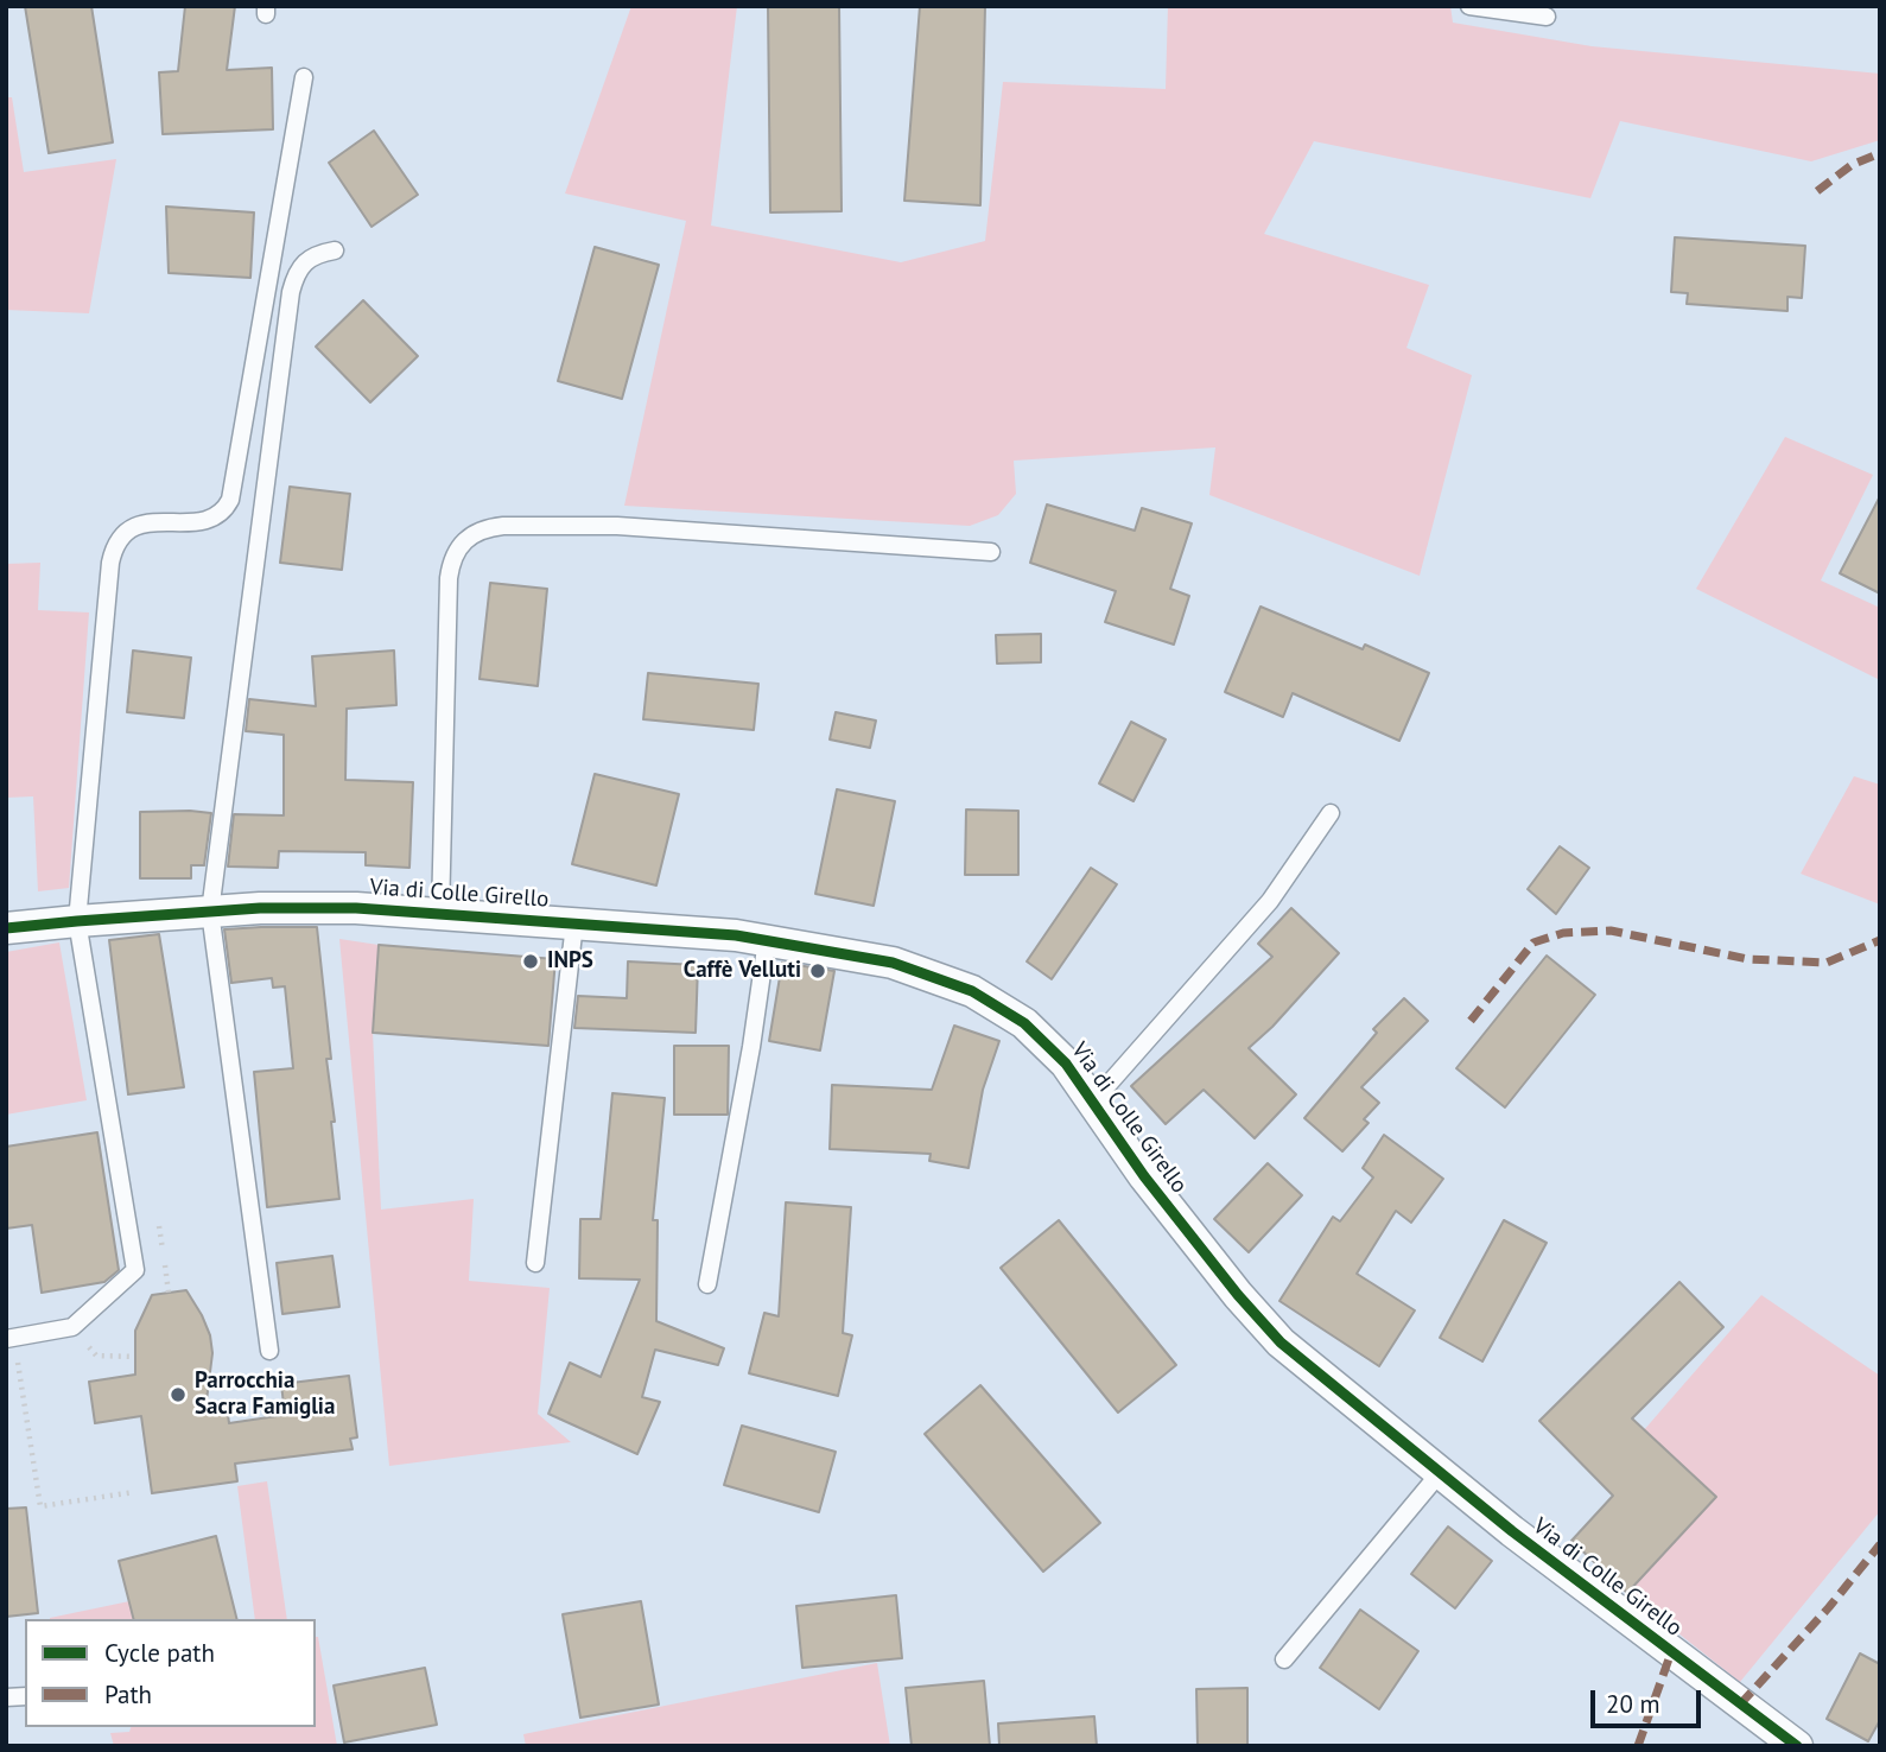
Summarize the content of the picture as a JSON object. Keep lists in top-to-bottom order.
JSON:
{
  "streets": {
    "street": ["Via di Colle Girello"]
  },
  "places": ["INPS", "Caffè Velluti", "Parrocchia Sacra Famiglia"],
  "legend": ["Cycle path", "Path"],
  "scale_bar": "20 m"
}
